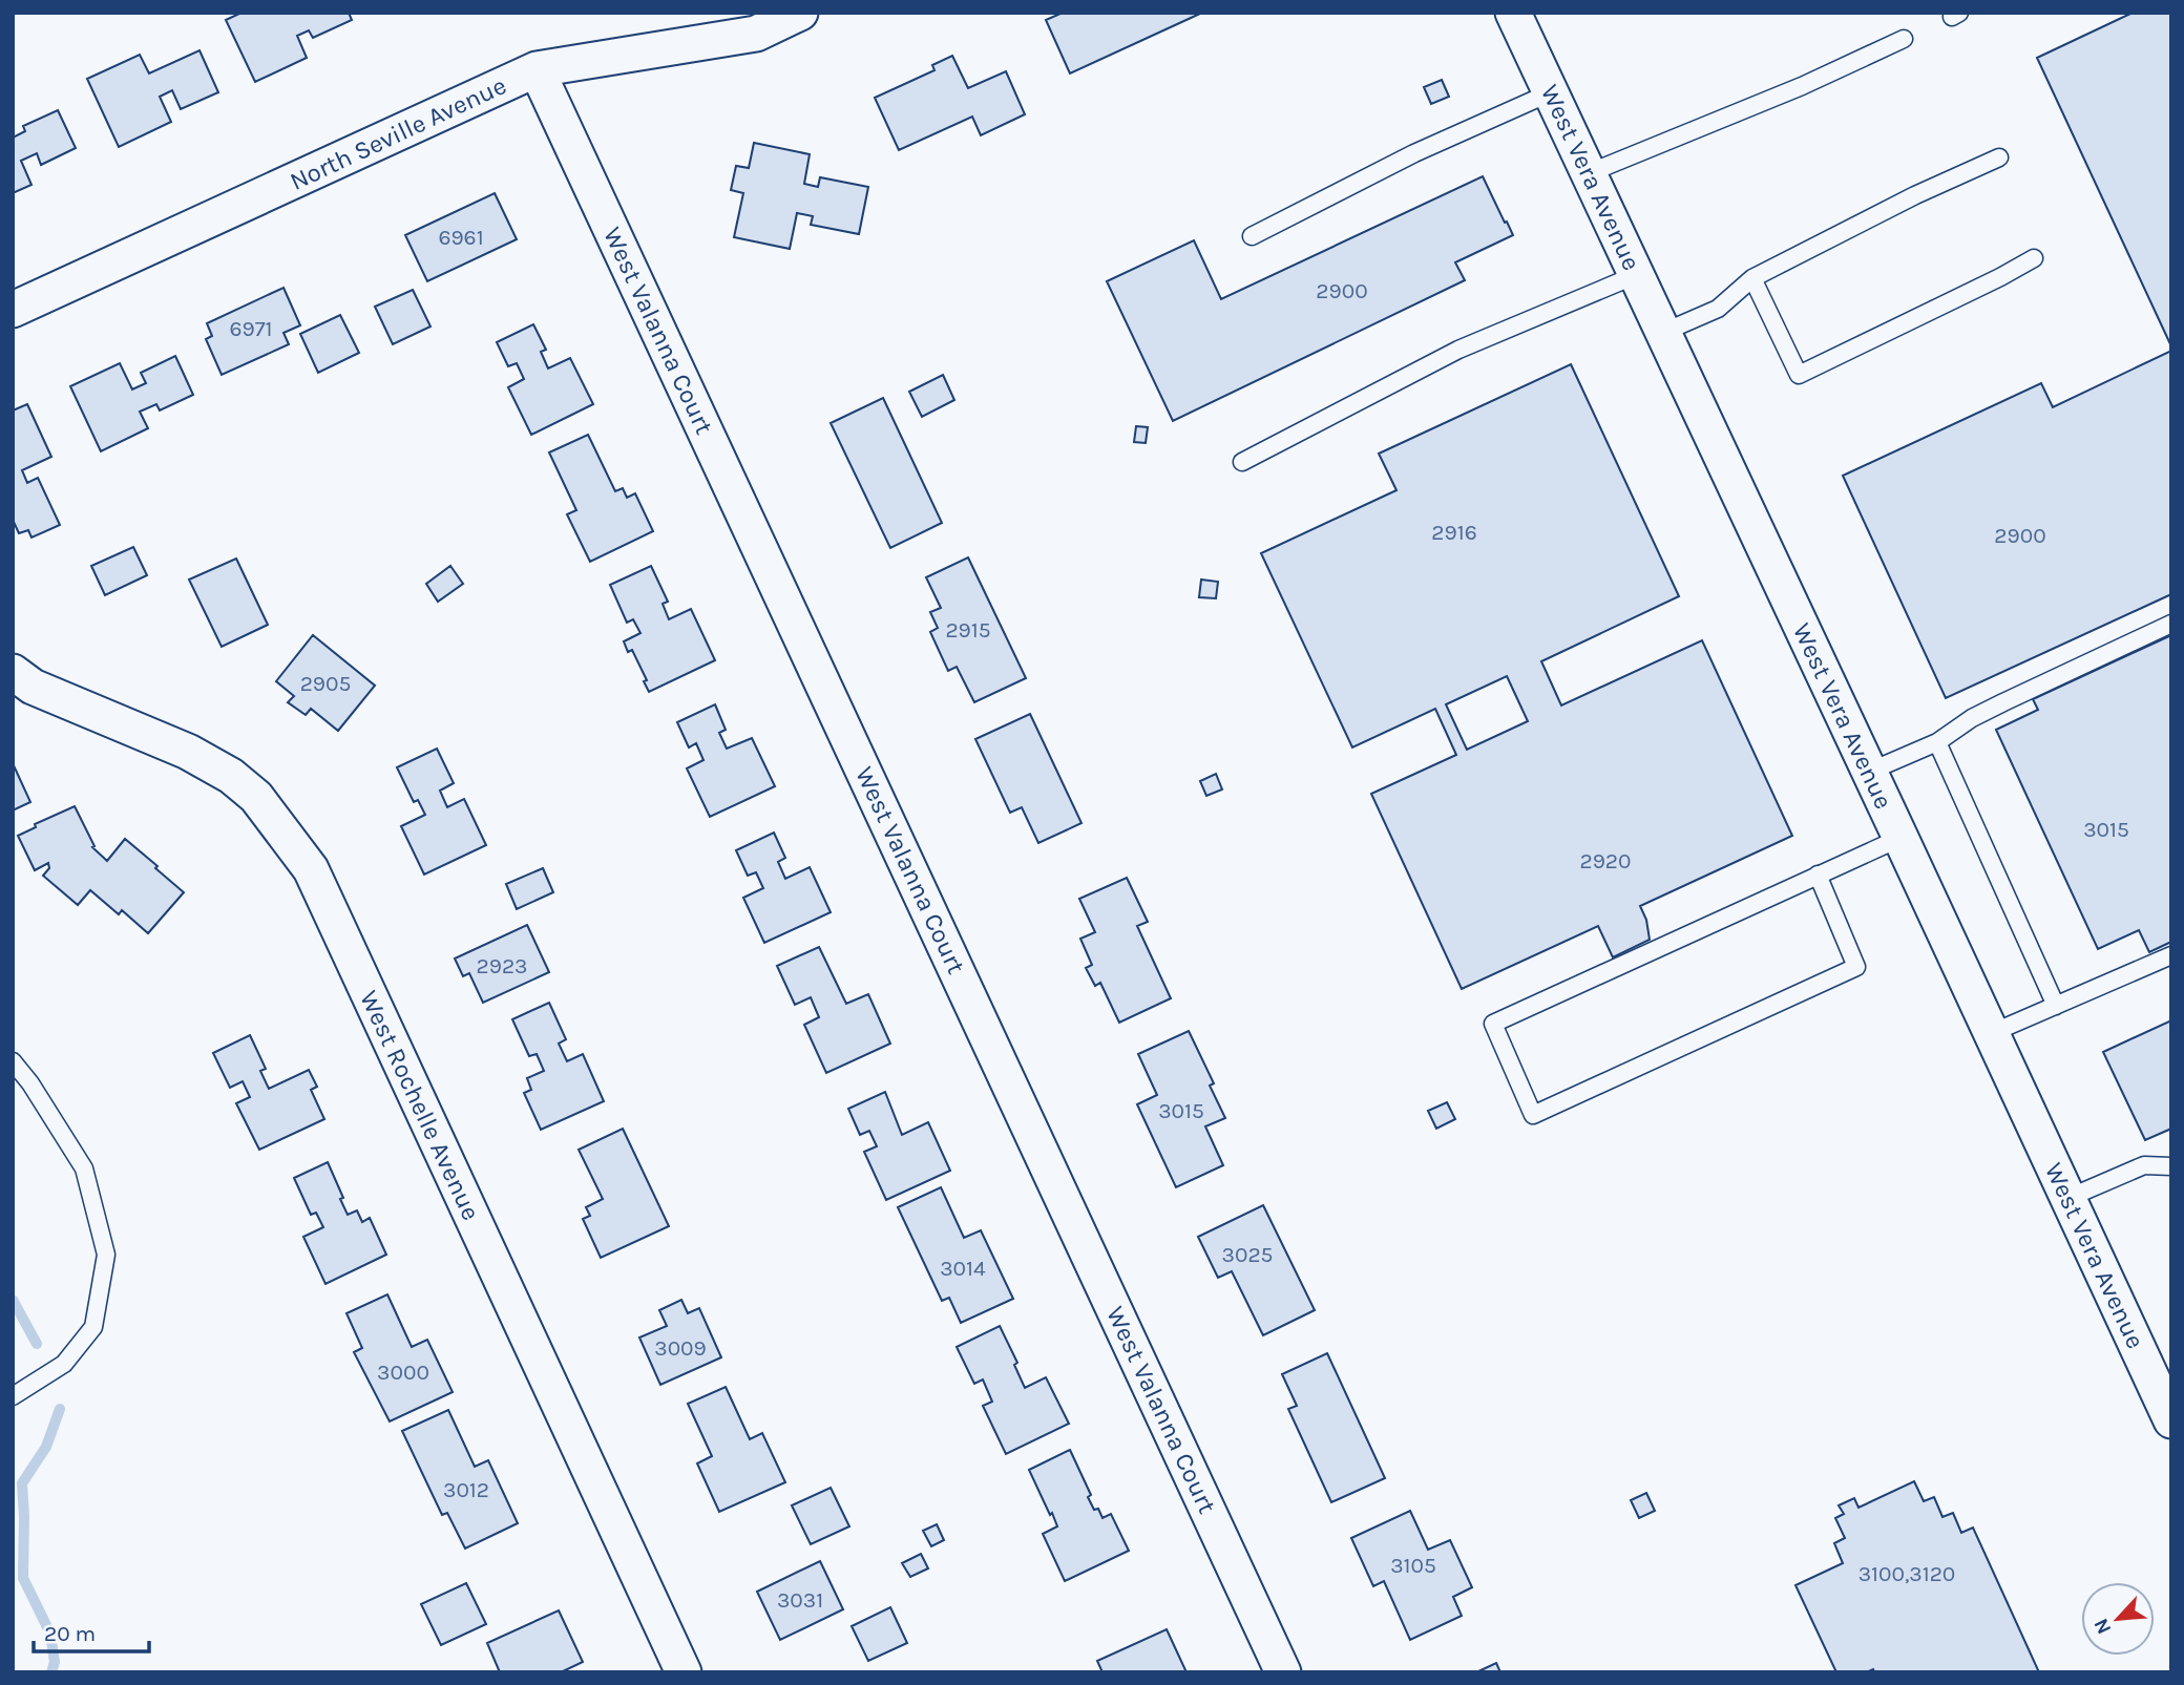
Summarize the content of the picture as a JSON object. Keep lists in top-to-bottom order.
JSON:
{
  "streets": {
    "street": [
      "North Seville Avenue",
      "West Vera Avenue",
      "West Valanna Court",
      "West Rochelle Avenue"
    ]
  },
  "crossings": [
    ["North Seville Avenue", "West Valanna Court"]
  ],
  "house_numbers": [
    "6961",
    "2900",
    "6971",
    "2916",
    "2900",
    "2915",
    "2905",
    "3015",
    "2920",
    "2923",
    "3015",
    "3025",
    "3014",
    "3009",
    "3000",
    "3012",
    "3105",
    "3100,3120",
    "3031"
  ],
  "scale_bar": "20 m",
  "north": "bottom left"
}
